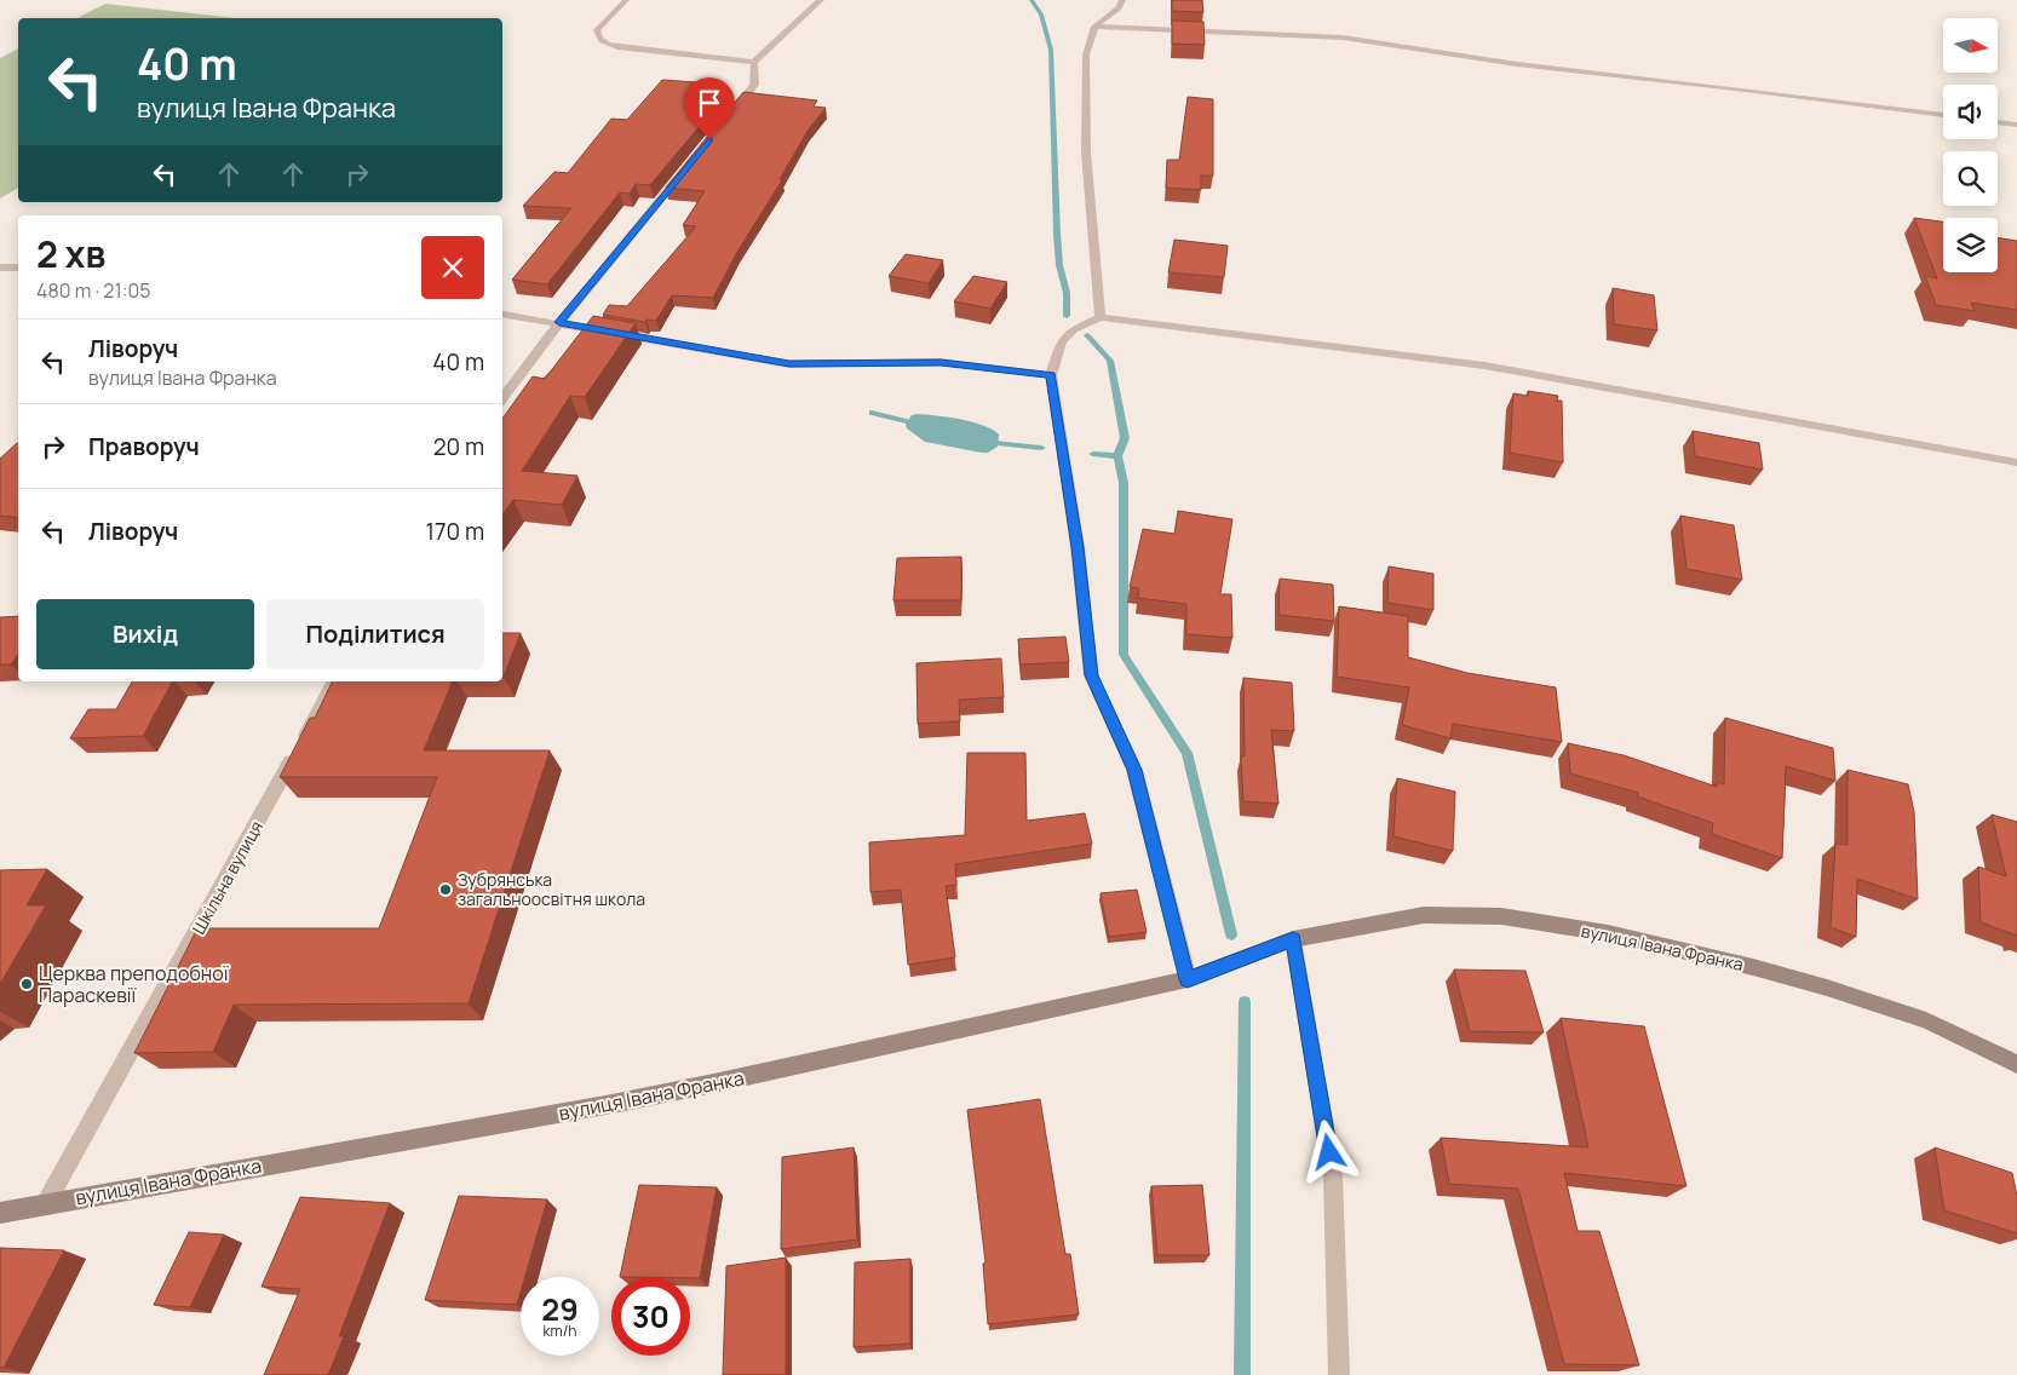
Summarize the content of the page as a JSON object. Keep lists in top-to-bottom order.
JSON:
{
  "streets": {
    "main road": ["вулиця Івана Франка"],
    "street": ["Шкільна вулиця"]
  },
  "crossings": [
    ["Шкільна вулиця", "вулиця Івана Франка"]
  ],
  "places": ["Зубрянська загальноосвітня школа", "Церква преподобної Параскевії"],
  "north": "right",
  "page": {
    "turn": ["40 m", "вулиця Івана Франка"],
    "heading": ["2 хв", "480 m · 21:05"],
    "list": [
      {
        "name": "Ліворуч",
        "note": "вулиця Івана Франка",
        "value": "40 m"
      },
      {
        "name": "Праворуч",
        "value": "20 m"
      },
      {
        "name": "Ліворуч",
        "value": "170 m"
      }
    ],
    "buttons": ["Вихід", "Поділитися"],
    "speed": "29 km/h",
    "limit": "30"
  }
}
